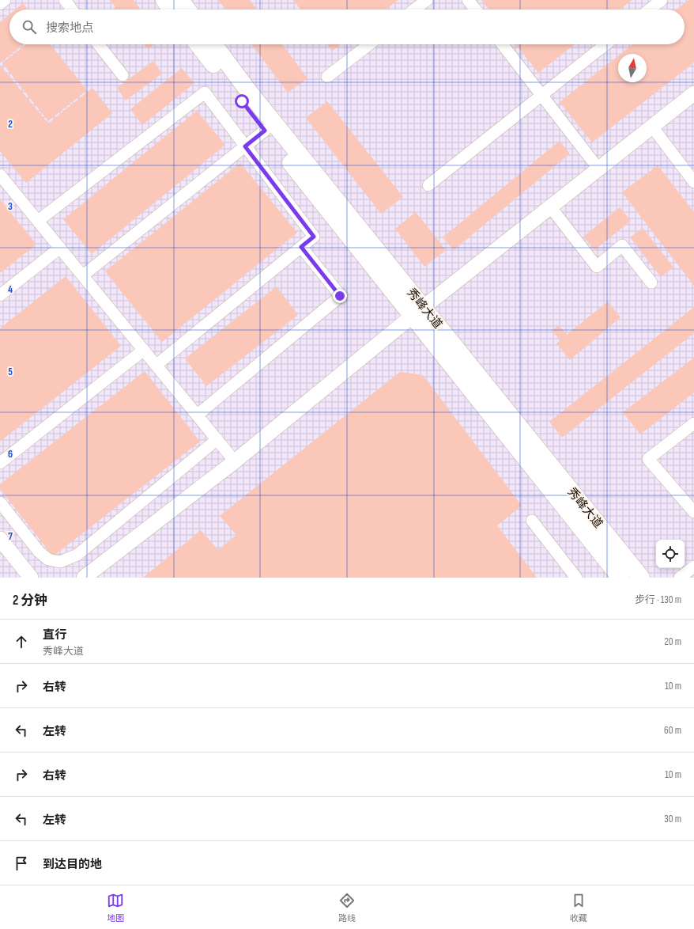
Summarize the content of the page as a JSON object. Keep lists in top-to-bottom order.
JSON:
{
  "streets": {
    "main road": ["秀峰大道"]
  },
  "north": "top",
  "page": {
    "search": "搜索地点",
    "heading": ["2 分钟", "步行 · 130 m"],
    "list": [
      ["直行", "秀峰大道", "20 m"],
      ["右转", "10 m"],
      ["左转", "60 m"],
      ["右转", "10 m"],
      ["左转", "30 m"],
      "到达目的地"
    ],
    "nav": ["地图", "路线", "收藏"]
  },
  "grid": {
    "rows": [
      "2",
      "3",
      "4",
      "5",
      "6",
      "7"
    ]
  }
}
